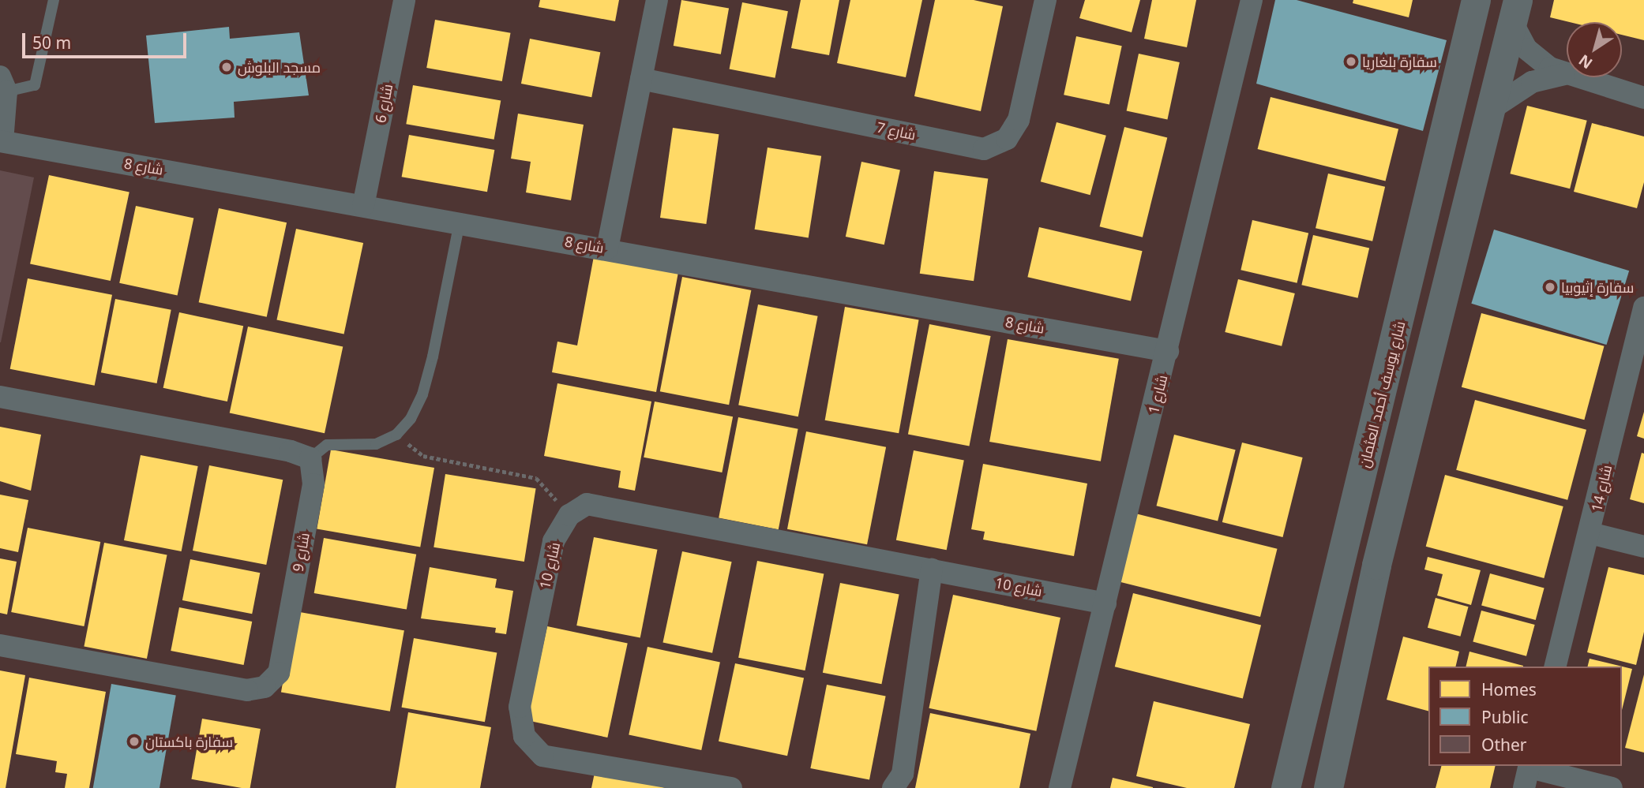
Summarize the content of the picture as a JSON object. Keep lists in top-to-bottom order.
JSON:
{
  "streets": {
    "street": [
      "شارع 6",
      "شارع 7",
      "شارع 8",
      "شارع 1",
      "شارع يوسف أحمد العثمان",
      "شارع 14",
      "شارع 9",
      "شارع 10"
    ]
  },
  "crossings": [
    ["شارع 6", "شارع 8"],
    ["شارع 8", "شارع 1"],
    ["شارع 1", "شارع 10"]
  ],
  "places": [
    "سفارة بلغاريا",
    "مسجد البلوش",
    "سفارة إثيوبيا",
    "سفارة باكستان"
  ],
  "legend": ["Homes", "Public", "Other"],
  "scale_bar": "50 m",
  "north": "bottom left"
}
